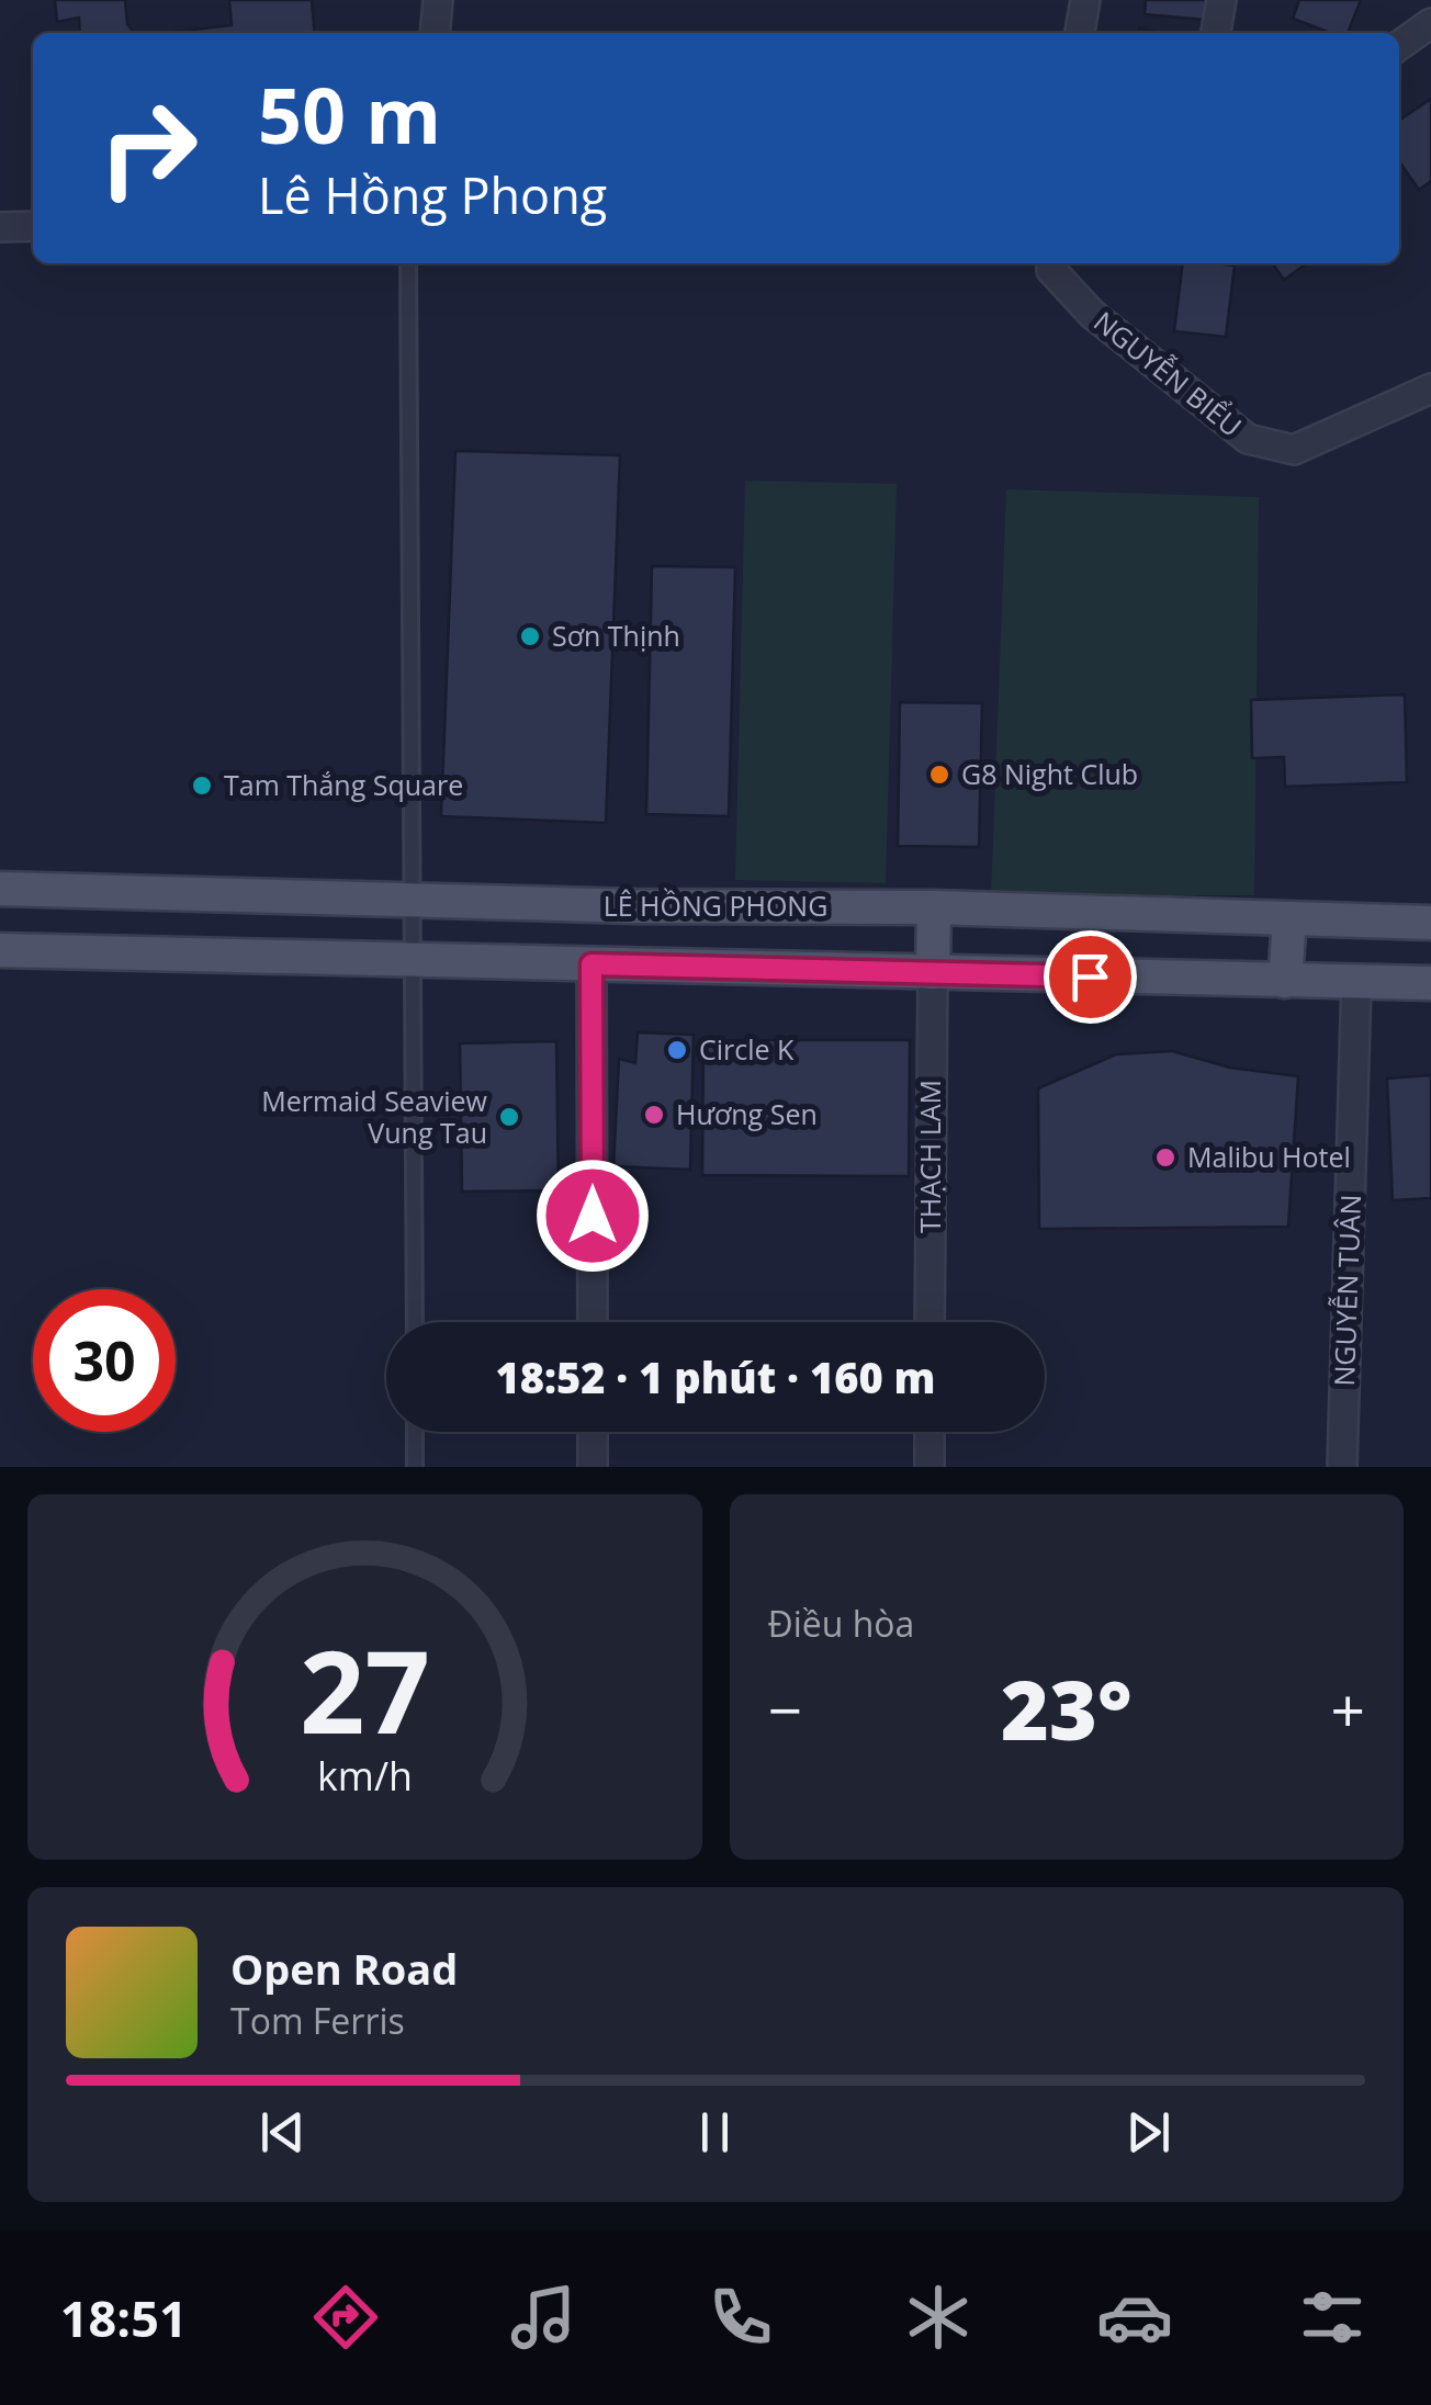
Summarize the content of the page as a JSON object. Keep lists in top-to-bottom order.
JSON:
{
  "streets": {
    "main road": ["LÊ HỒNG PHONG"],
    "street": ["NGUYỄN BIỂU", "THẠCH LAM", "NGUYỄN TUÂN"]
  },
  "places": [
    "Sơn Thịnh",
    "G8 Night Club",
    "Tam Thắng Square",
    "Circle K",
    "Hương Sen",
    "Mermaid Seaview Vung Tau",
    "Malibu Hotel"
  ],
  "page": {
    "turn": ["50 m", "Lê Hồng Phong"],
    "limit": "30",
    "trip": "18:52 · 1 phút · 160 m",
    "tile": "Điều hòa",
    "heat": ["−", "23°", "+"],
    "song": ["Open Road", "Tom Ferris"],
    "tabs": "18:51",
    "gauge": ["27", "km/h"]
  }
}
